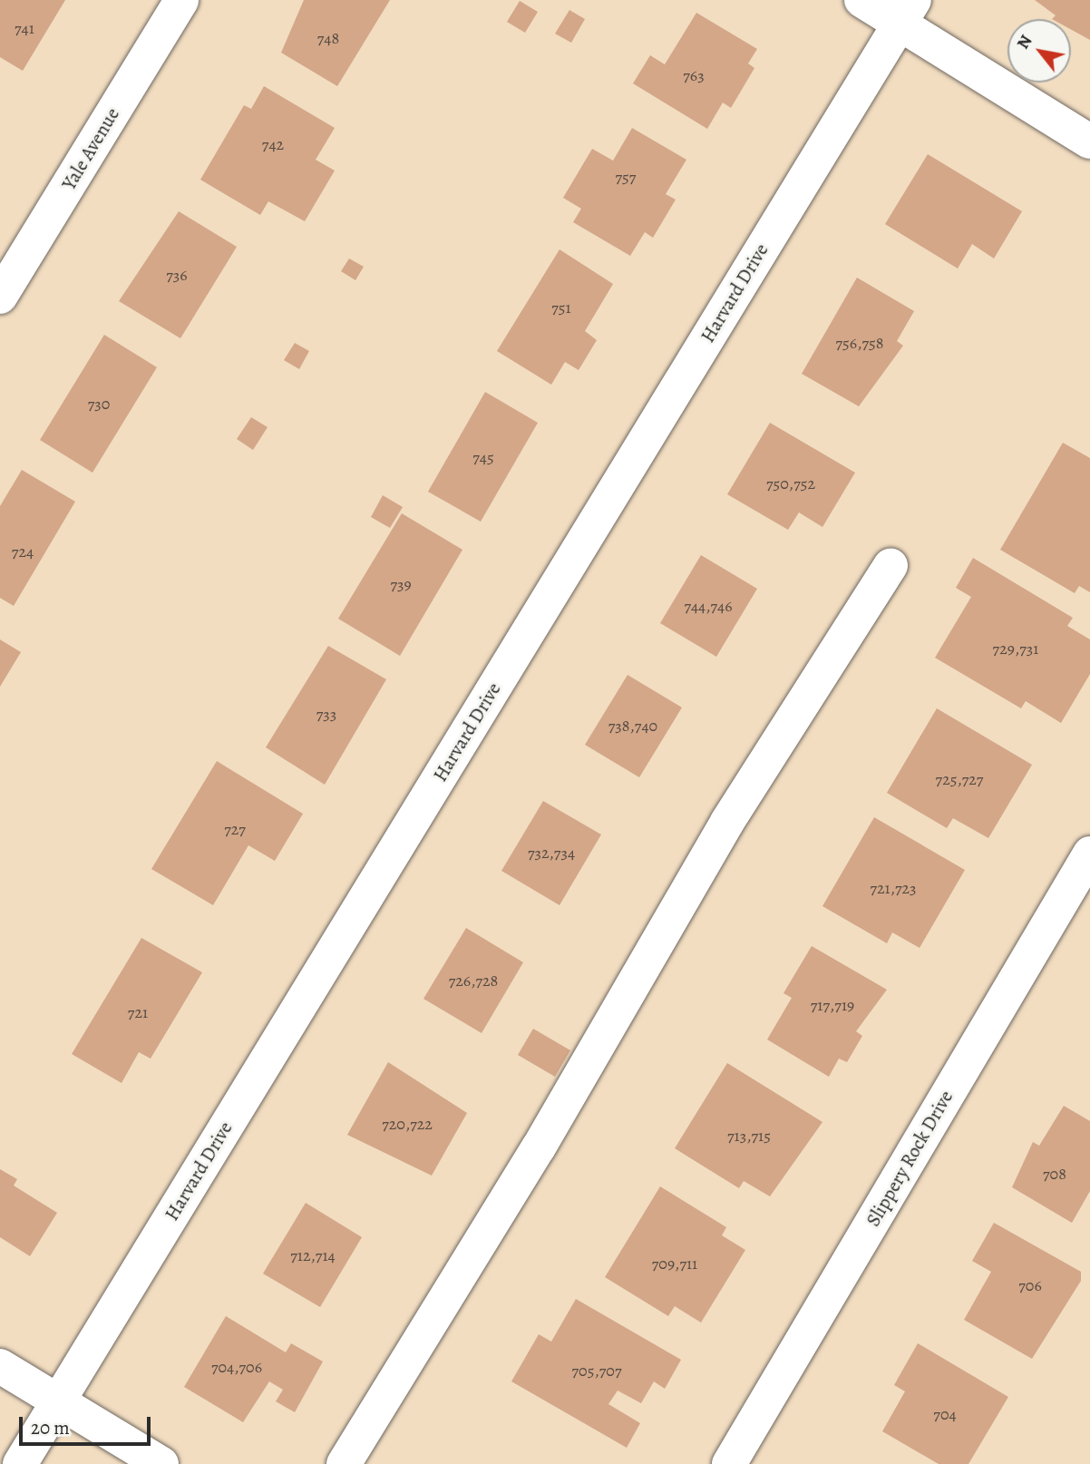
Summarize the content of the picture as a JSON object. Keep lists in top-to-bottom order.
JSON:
{
  "streets": {
    "street": ["Yale Avenue", "Harvard Drive", "Slippery Rock Drive"]
  },
  "house_numbers": [
    "741",
    "748",
    "763",
    "742",
    "757",
    "736",
    "751",
    "756,758",
    "730",
    "745",
    "750,752",
    "724",
    "739",
    "744,746",
    "729,731",
    "733",
    "738,740",
    "725,727",
    "727",
    "732,734",
    "721,723",
    "726,728",
    "717,719",
    "721",
    "720,722",
    "713,715",
    "708",
    "712,714",
    "709,711",
    "706",
    "704,706",
    "705,707",
    "704"
  ],
  "scale_bar": "20 m",
  "north": "top left"
}
